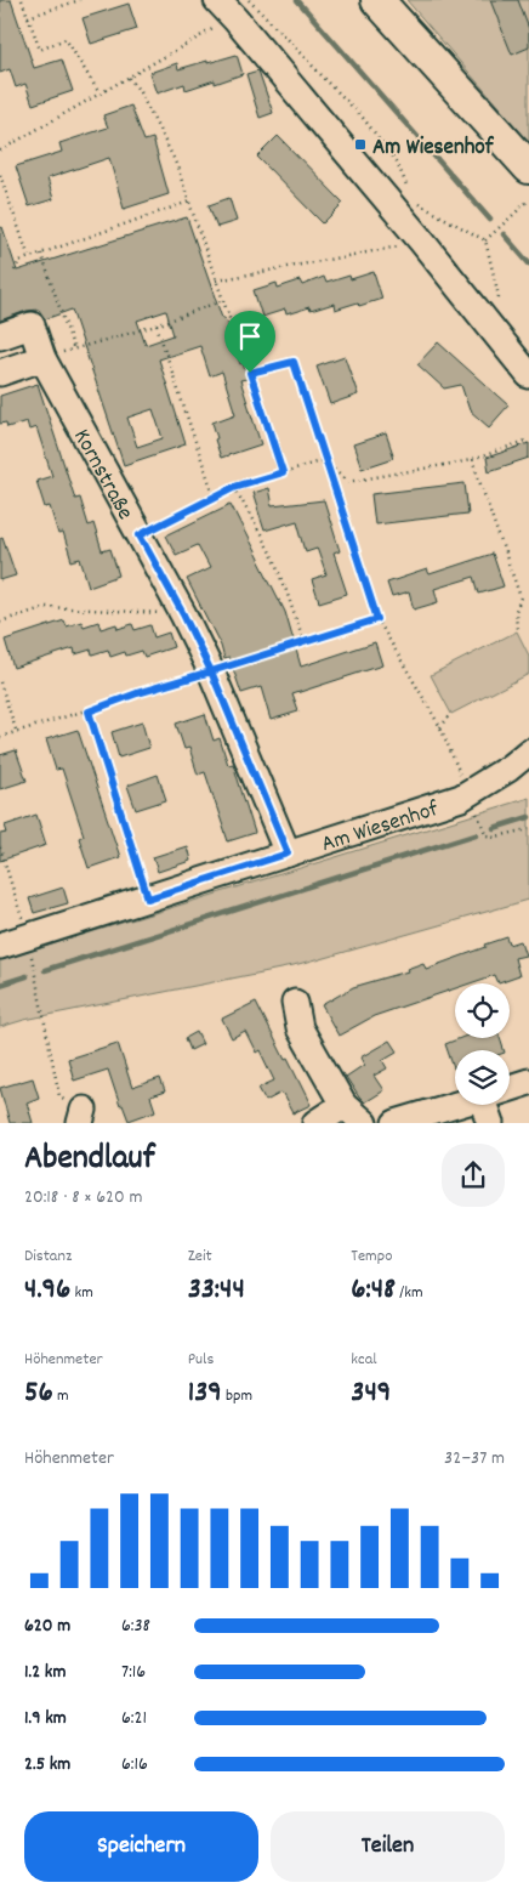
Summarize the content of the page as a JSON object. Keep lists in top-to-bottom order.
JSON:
{
  "streets": {
    "street": ["Kornstraße", "Am Wiesenhof"]
  },
  "crossings": [
    ["Kornstraße", "Am Wiesenhof"]
  ],
  "places": {
    "transit": ["Am Wiesenhof"]
  },
  "page": {
    "heading": ["Abendlauf", "20:18 · 8 × 620 m"],
    "stats": [
      ["Distanz", "4.96 km"],
      ["Zeit", "33:44"],
      ["Tempo", "6:48 /km"],
      ["Höhenmeter", "56 m"],
      ["Puls", "139 bpm"],
      ["kcal", "349"]
    ],
    "chart": ["Höhenmeter", "32–37 m"],
    "list": [
      {
        "name": "620 m",
        "note": "6:38"
      },
      {
        "name": "1.2 km",
        "note": "7:16"
      },
      {
        "name": "1.9 km",
        "note": "6:21"
      },
      {
        "name": "2.5 km",
        "note": "6:16"
      }
    ],
    "buttons": ["Speichern", "Teilen"]
  }
}
